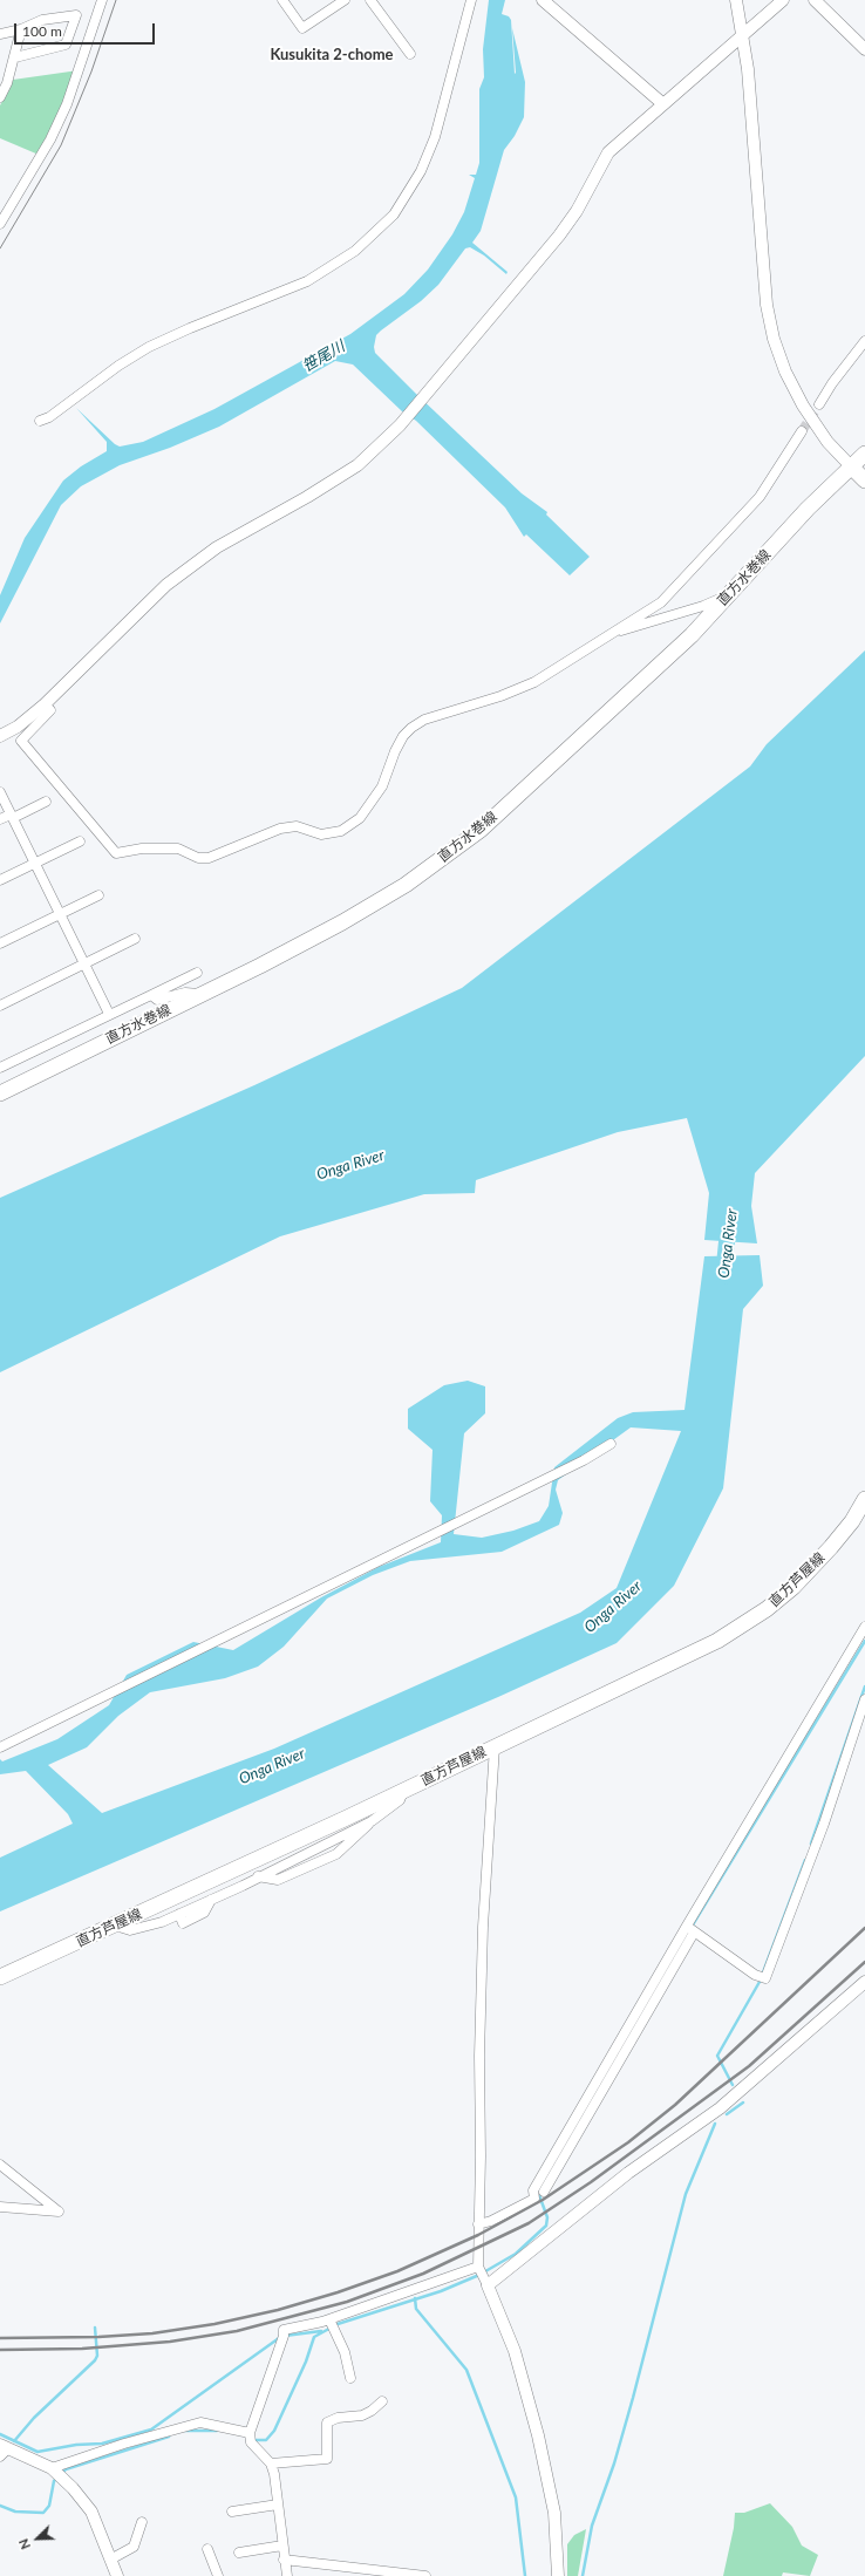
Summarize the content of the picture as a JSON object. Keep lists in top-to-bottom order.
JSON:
{
  "streets": {
    "main road": ["直方水巻線", "直方芦屋線"]
  },
  "districts": ["Kusukita 2-chome"],
  "water": ["笹尾川", "Onga River"],
  "scale_bar": "100 m",
  "north": "bottom left"
}
